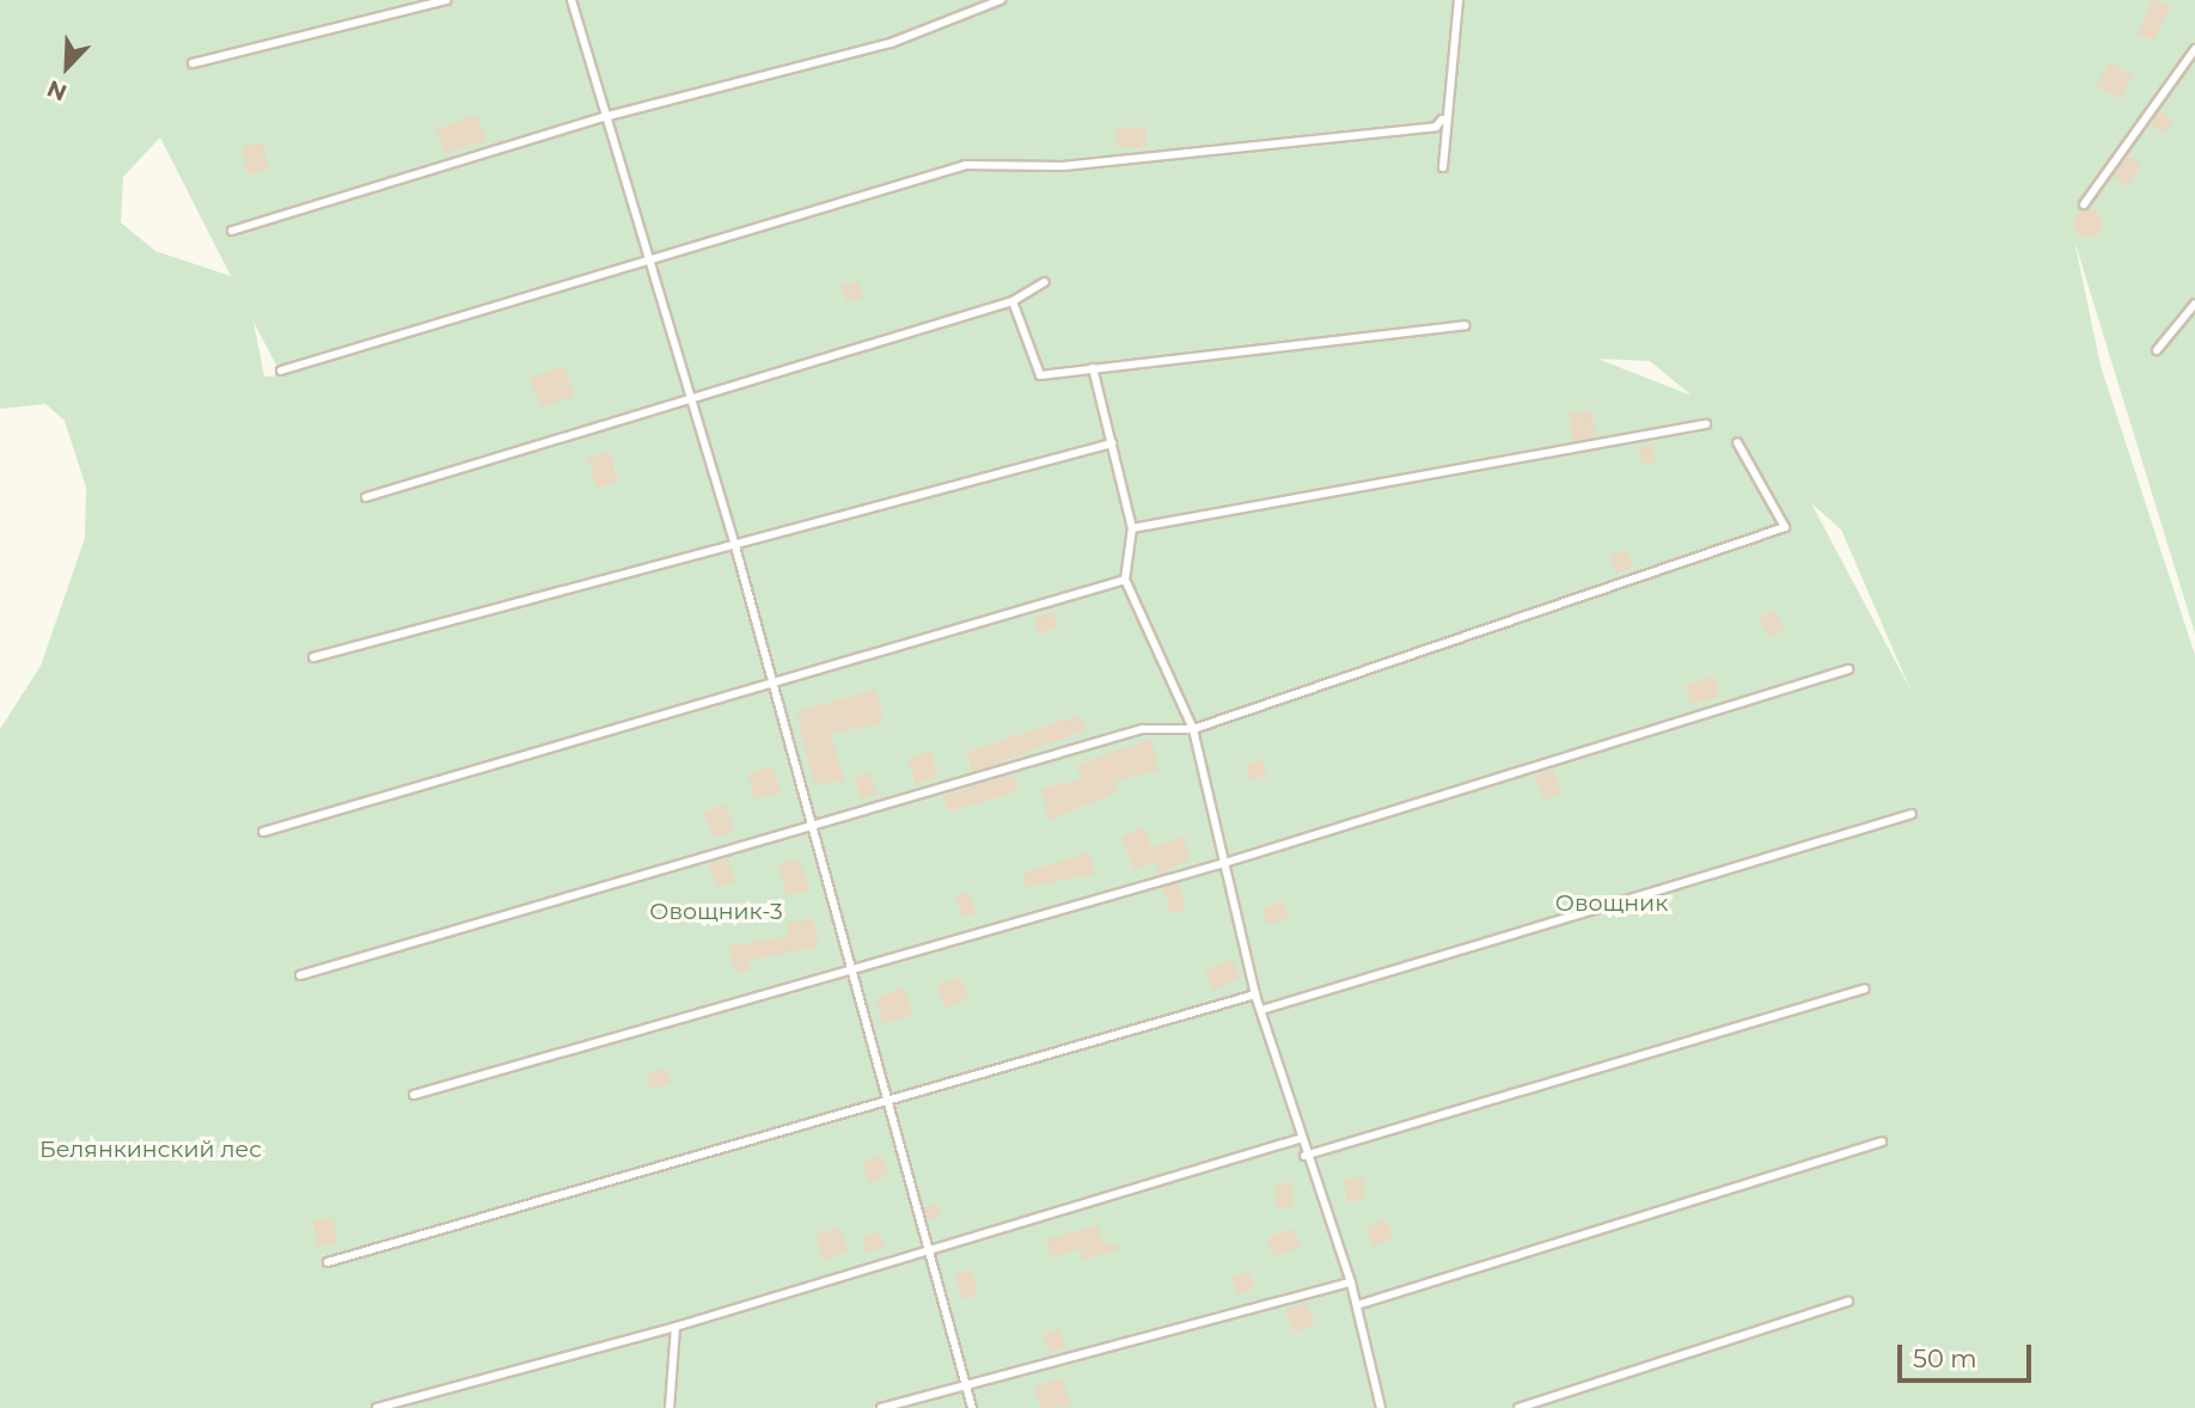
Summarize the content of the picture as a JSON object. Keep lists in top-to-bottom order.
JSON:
{
  "parks": ["Овощник", "Овощник-3", "Белянкинский лес"],
  "scale_bar": "50 m",
  "north": "bottom left"
}
